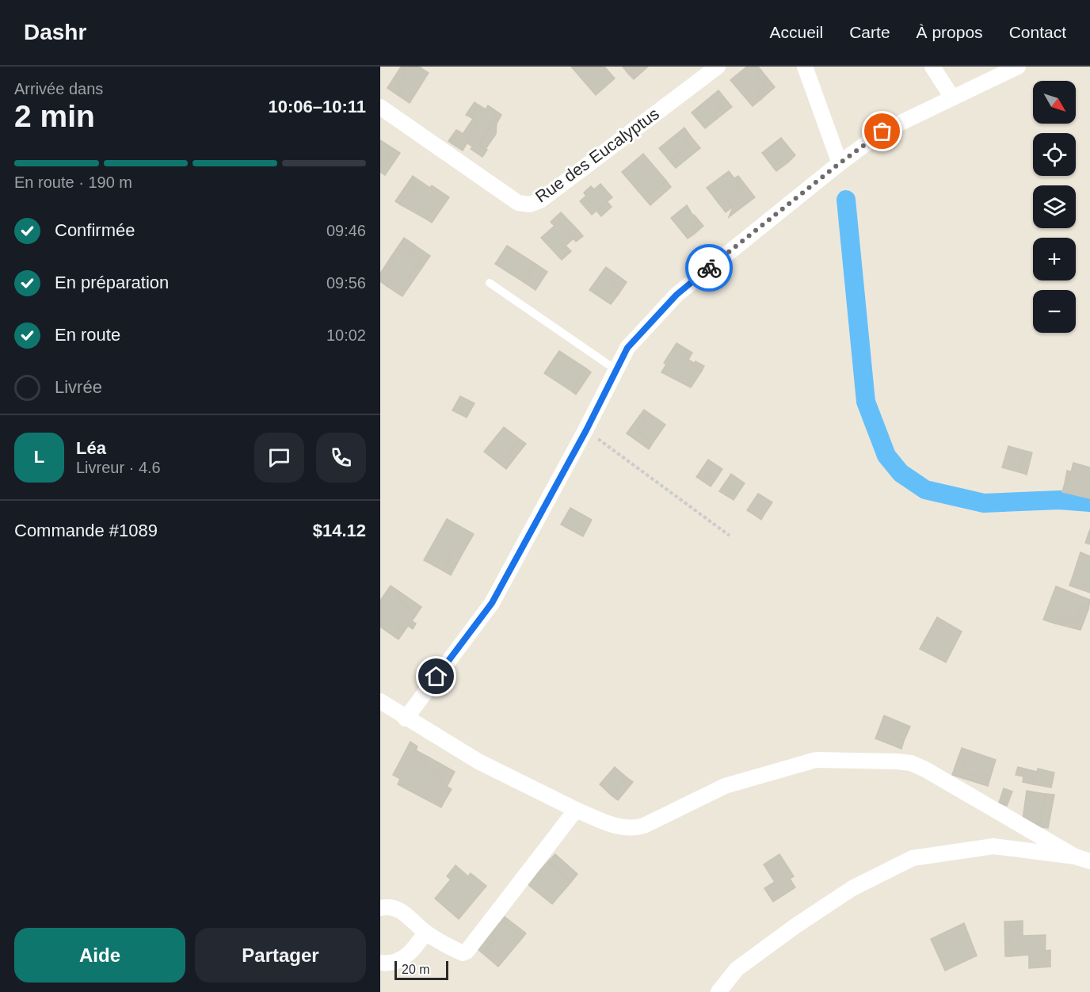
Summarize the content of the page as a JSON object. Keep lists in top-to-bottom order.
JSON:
{
  "streets": {
    "street": ["Rue des Eucalyptus"]
  },
  "scale_bar": "20 m",
  "north": "bottom right",
  "page": {
    "header": "Dashr",
    "nav": [
      "Accueil",
      "Carte",
      "À propos",
      "Contact"
    ],
    "heading": ["2 min", "Arrivée dans", "10:06–10:11"],
    "panel": [
      "Léa",
      "Livreur · 4.6",
      "Commande #1089",
      "$14.12"
    ],
    "map_buttons": ["+", "−"],
    "bar": "En route · 190 m",
    "list": [
      ["Confirmée", "09:46"],
      ["En préparation", "09:56"],
      ["En route", "10:02"],
      "Livrée"
    ],
    "round": "L",
    "buttons": ["Aide", "Partager"],
    "scale": "20 m"
  }
}
